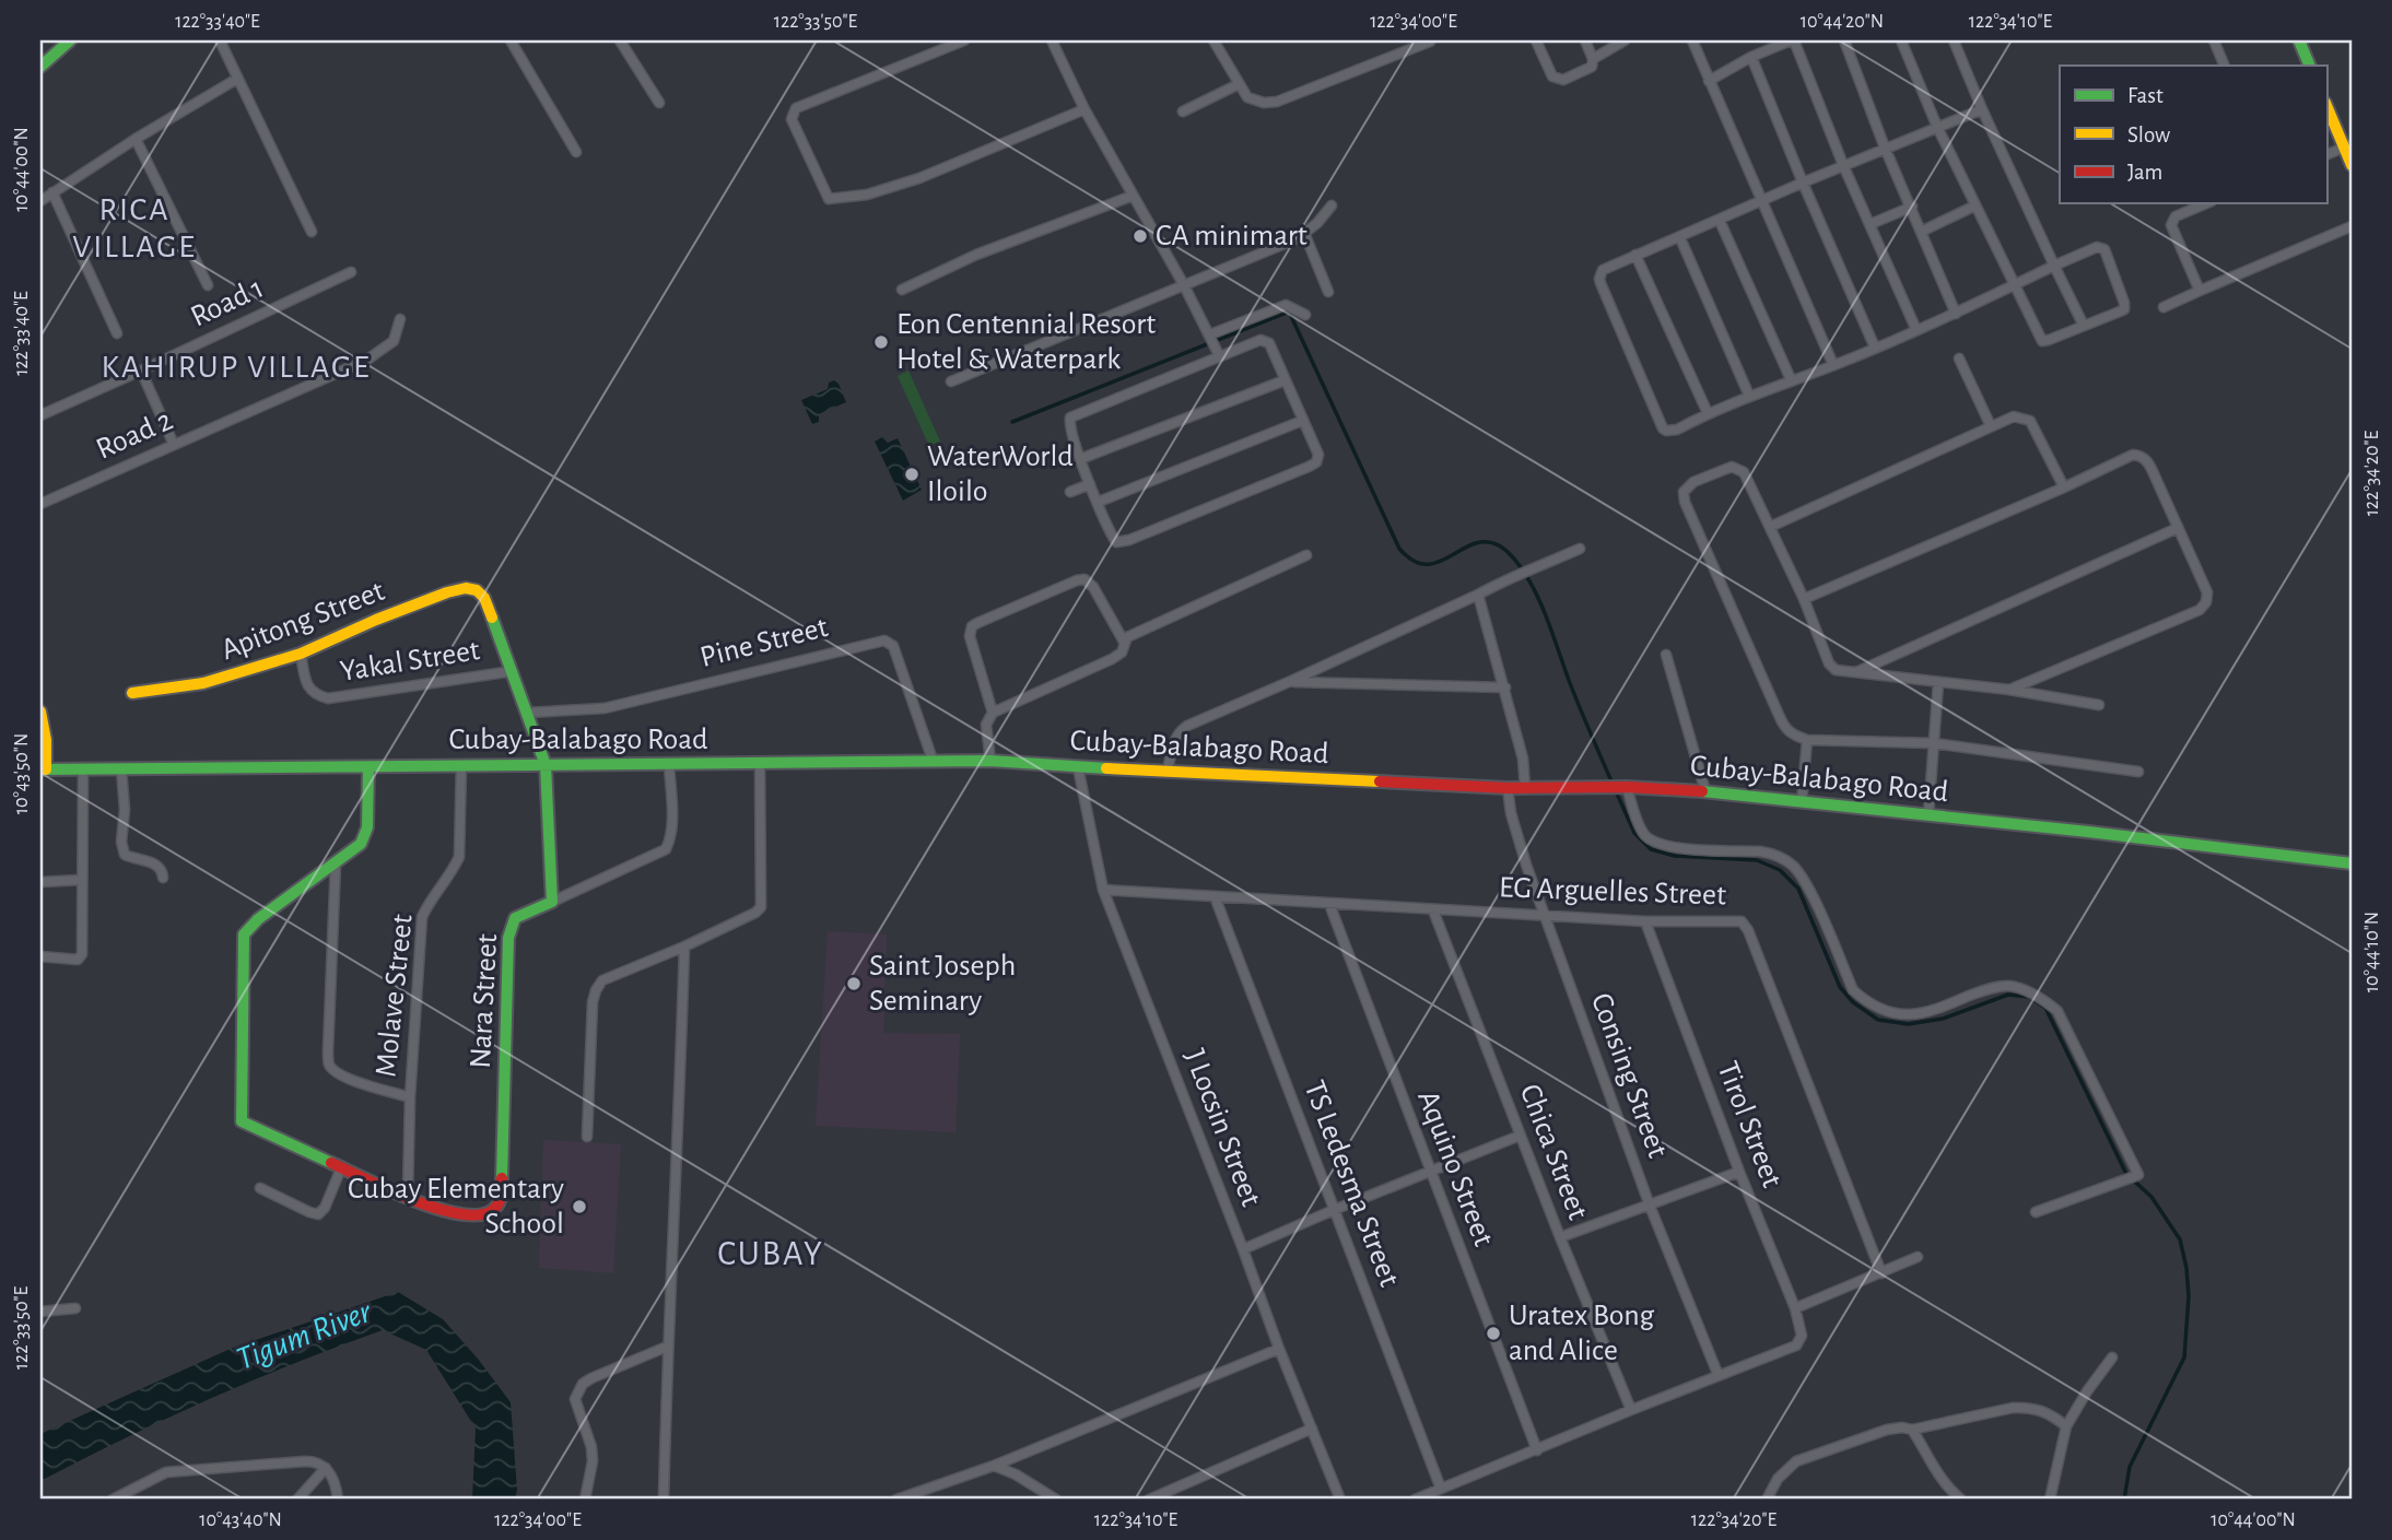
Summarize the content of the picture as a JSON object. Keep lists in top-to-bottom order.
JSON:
{
  "streets": {
    "main road": ["Apitong Street", "Cubay-Balabago Road", "Nara Street"],
    "street": [
      "Road 1",
      "Road 2",
      "Pine Street",
      "Yakal Street",
      "EG Arguelles Street",
      "Molave Street",
      "Consing Street",
      "Tirol Street",
      "J Locsin Street",
      "Chica Street",
      "Aquino Street",
      "TS Ledesma Street"
    ]
  },
  "crossings": [
    ["Apitong Street", "Yakal Street"],
    ["Pine Street", "Cubay-Balabago Road"],
    ["Cubay-Balabago Road", "Molave Street"],
    ["Cubay-Balabago Road", "Consing Street"],
    ["Cubay-Balabago Road", "J Locsin Street"],
    ["EG Arguelles Street", "Consing Street"],
    ["EG Arguelles Street", "Tirol Street"],
    ["EG Arguelles Street", "J Locsin Street"],
    ["EG Arguelles Street", "Chica Street"],
    ["EG Arguelles Street", "Aquino Street"],
    ["EG Arguelles Street", "TS Ledesma Street"],
    ["Molave Street", "Nara Street"],
    ["Consing Street", "Tirol Street"]
  ],
  "districts": ["RICA VILLAGE", "KAHIRUP VILLAGE", "CUBAY"],
  "water": ["Tigum River"],
  "places": [
    "CA minimart",
    "Eon Centennial Resort Hotel & Waterpark",
    "WaterWorld Iloilo",
    "Saint Joseph Seminary",
    "Cubay Elementary School",
    "Uratex Bong and Alice"
  ],
  "legend": ["Fast", "Slow", "Jam"],
  "coordinates": [
    "122°33'40\"E",
    "122°33'50\"E",
    "122°34'00\"E",
    "10°44'20\"N",
    "122°34'10\"E",
    "10°44'00\"N",
    "122°34'20\"E",
    "10°43'50\"N",
    "10°44'10\"N",
    "10°43'40\"N"
  ]
}
